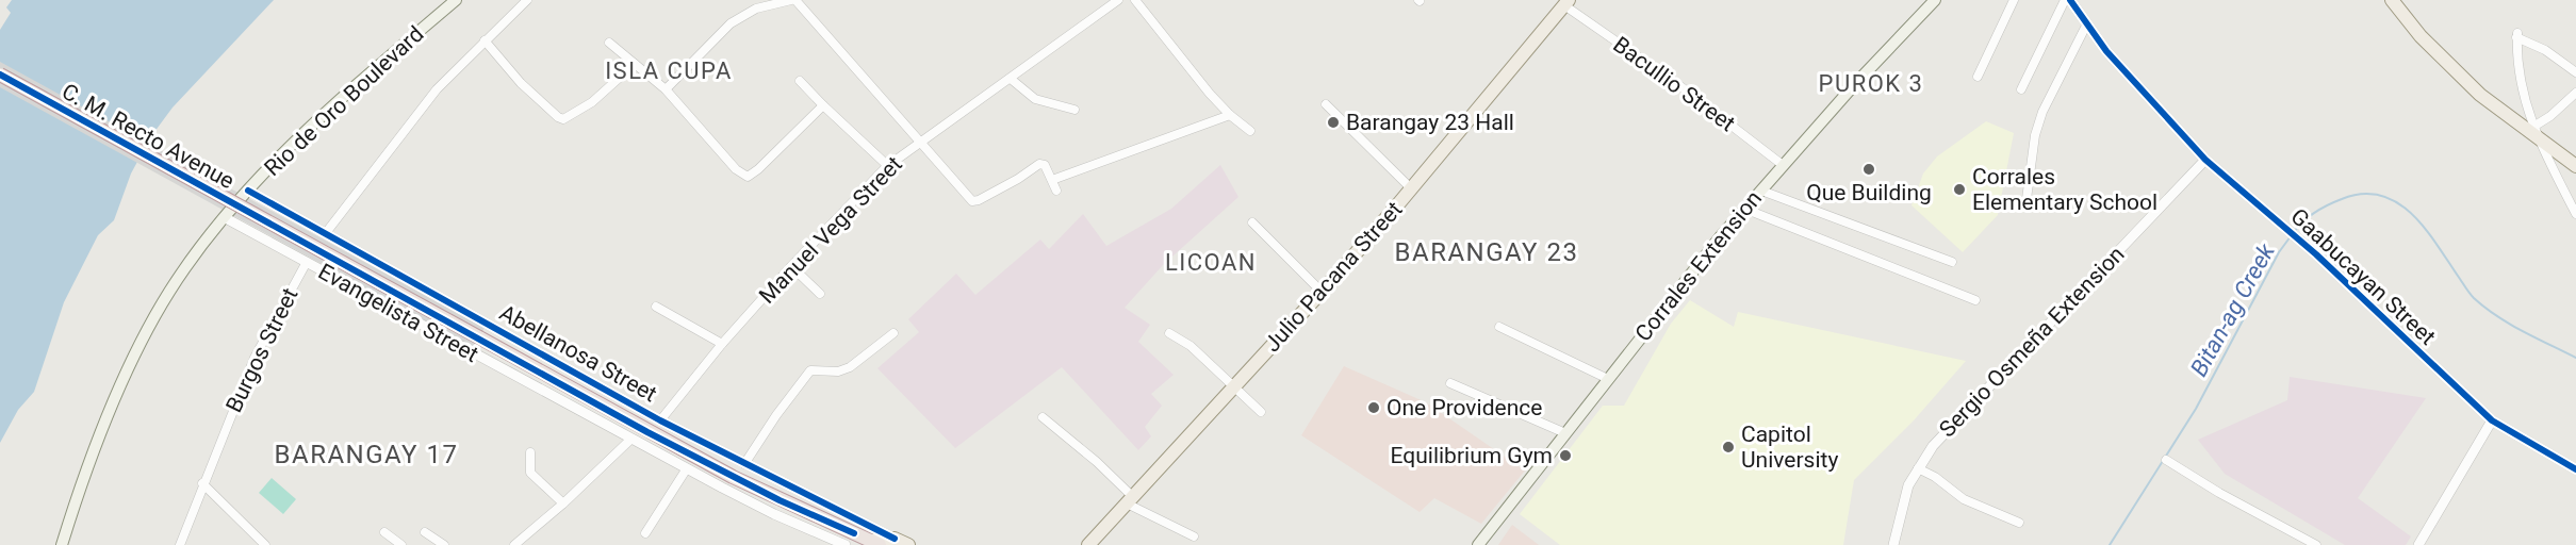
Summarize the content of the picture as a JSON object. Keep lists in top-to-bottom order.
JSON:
{
  "streets": {
    "highway": ["C. M. Recto Avenue"],
    "main road": ["Rio de Oro Boulevard", "Corrales Extension", "Julio Pacana Street"],
    "street": [
      "Bacullio Street",
      "Manuel Vega Street",
      "Gaabucayan Street",
      "Evangelista Street",
      "Sergio Osmeña Extension",
      "Burgos Street",
      "Abellanosa Street"
    ]
  },
  "crossings": [
    ["Bacullio Street", "Corrales Extension"],
    ["Bacullio Street", "Julio Pacana Street"],
    ["Rio de Oro Boulevard", "Evangelista Street"],
    ["Rio de Oro Boulevard", "Abellanosa Street"],
    ["C. M. Recto Avenue", "Abellanosa Street"],
    ["Manuel Vega Street", "Abellanosa Street"],
    ["Gaabucayan Street", "Sergio Osmeña Extension"],
    ["Evangelista Street", "Burgos Street"],
    ["Burgos Street", "Abellanosa Street"]
  ],
  "districts": [
    "ISLA CUPA",
    "PUROK 3",
    "BARANGAY 23",
    "LICOAN",
    "BARANGAY 17"
  ],
  "water": ["Bitan-ag Creek"],
  "places": [
    "Barangay 23 Hall",
    "Que Building",
    "Corrales Elementary School",
    "One Providence",
    "Capitol University",
    "Equilibrium Gym"
  ]
}
